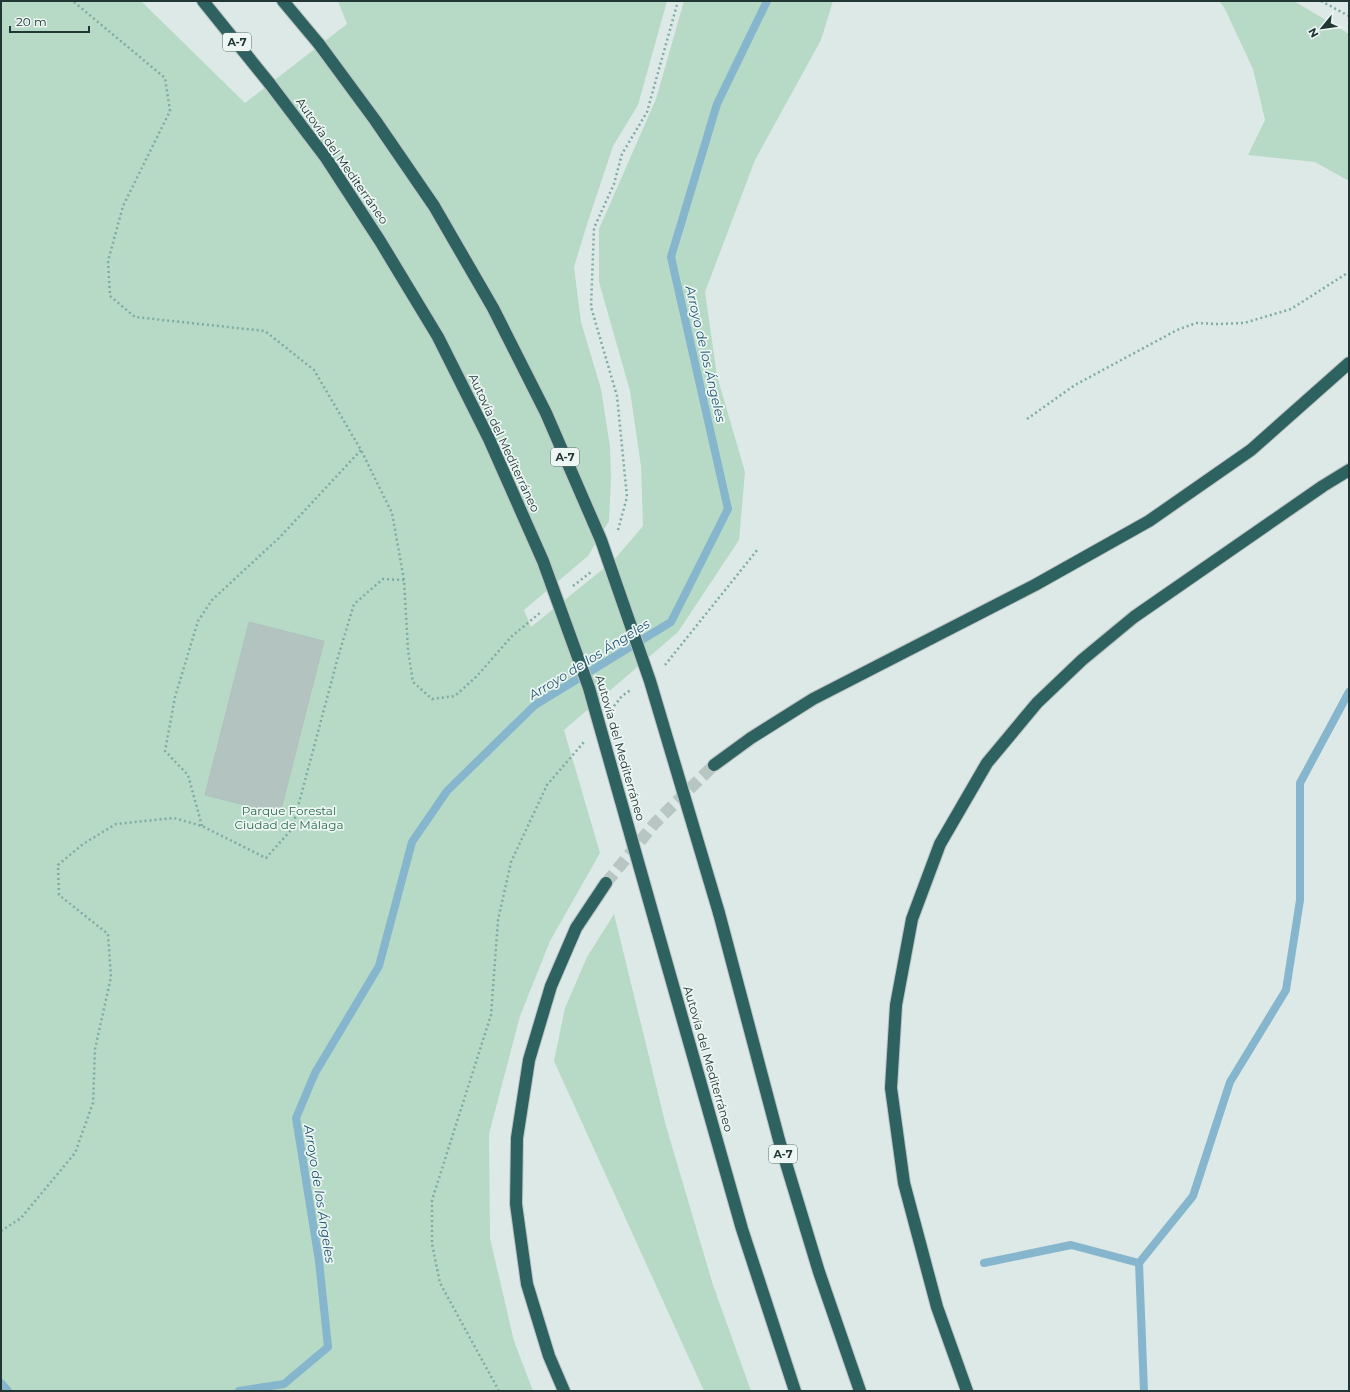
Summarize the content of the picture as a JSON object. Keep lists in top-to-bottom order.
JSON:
{
  "streets": {
    "highway": ["A-7", "Autovía del Mediterráneo"]
  },
  "water": ["Arroyo de los Ángeles"],
  "parks": ["Parque Forestal Ciudad de Málaga"],
  "scale_bar": "20 m",
  "north": "bottom left"
}
